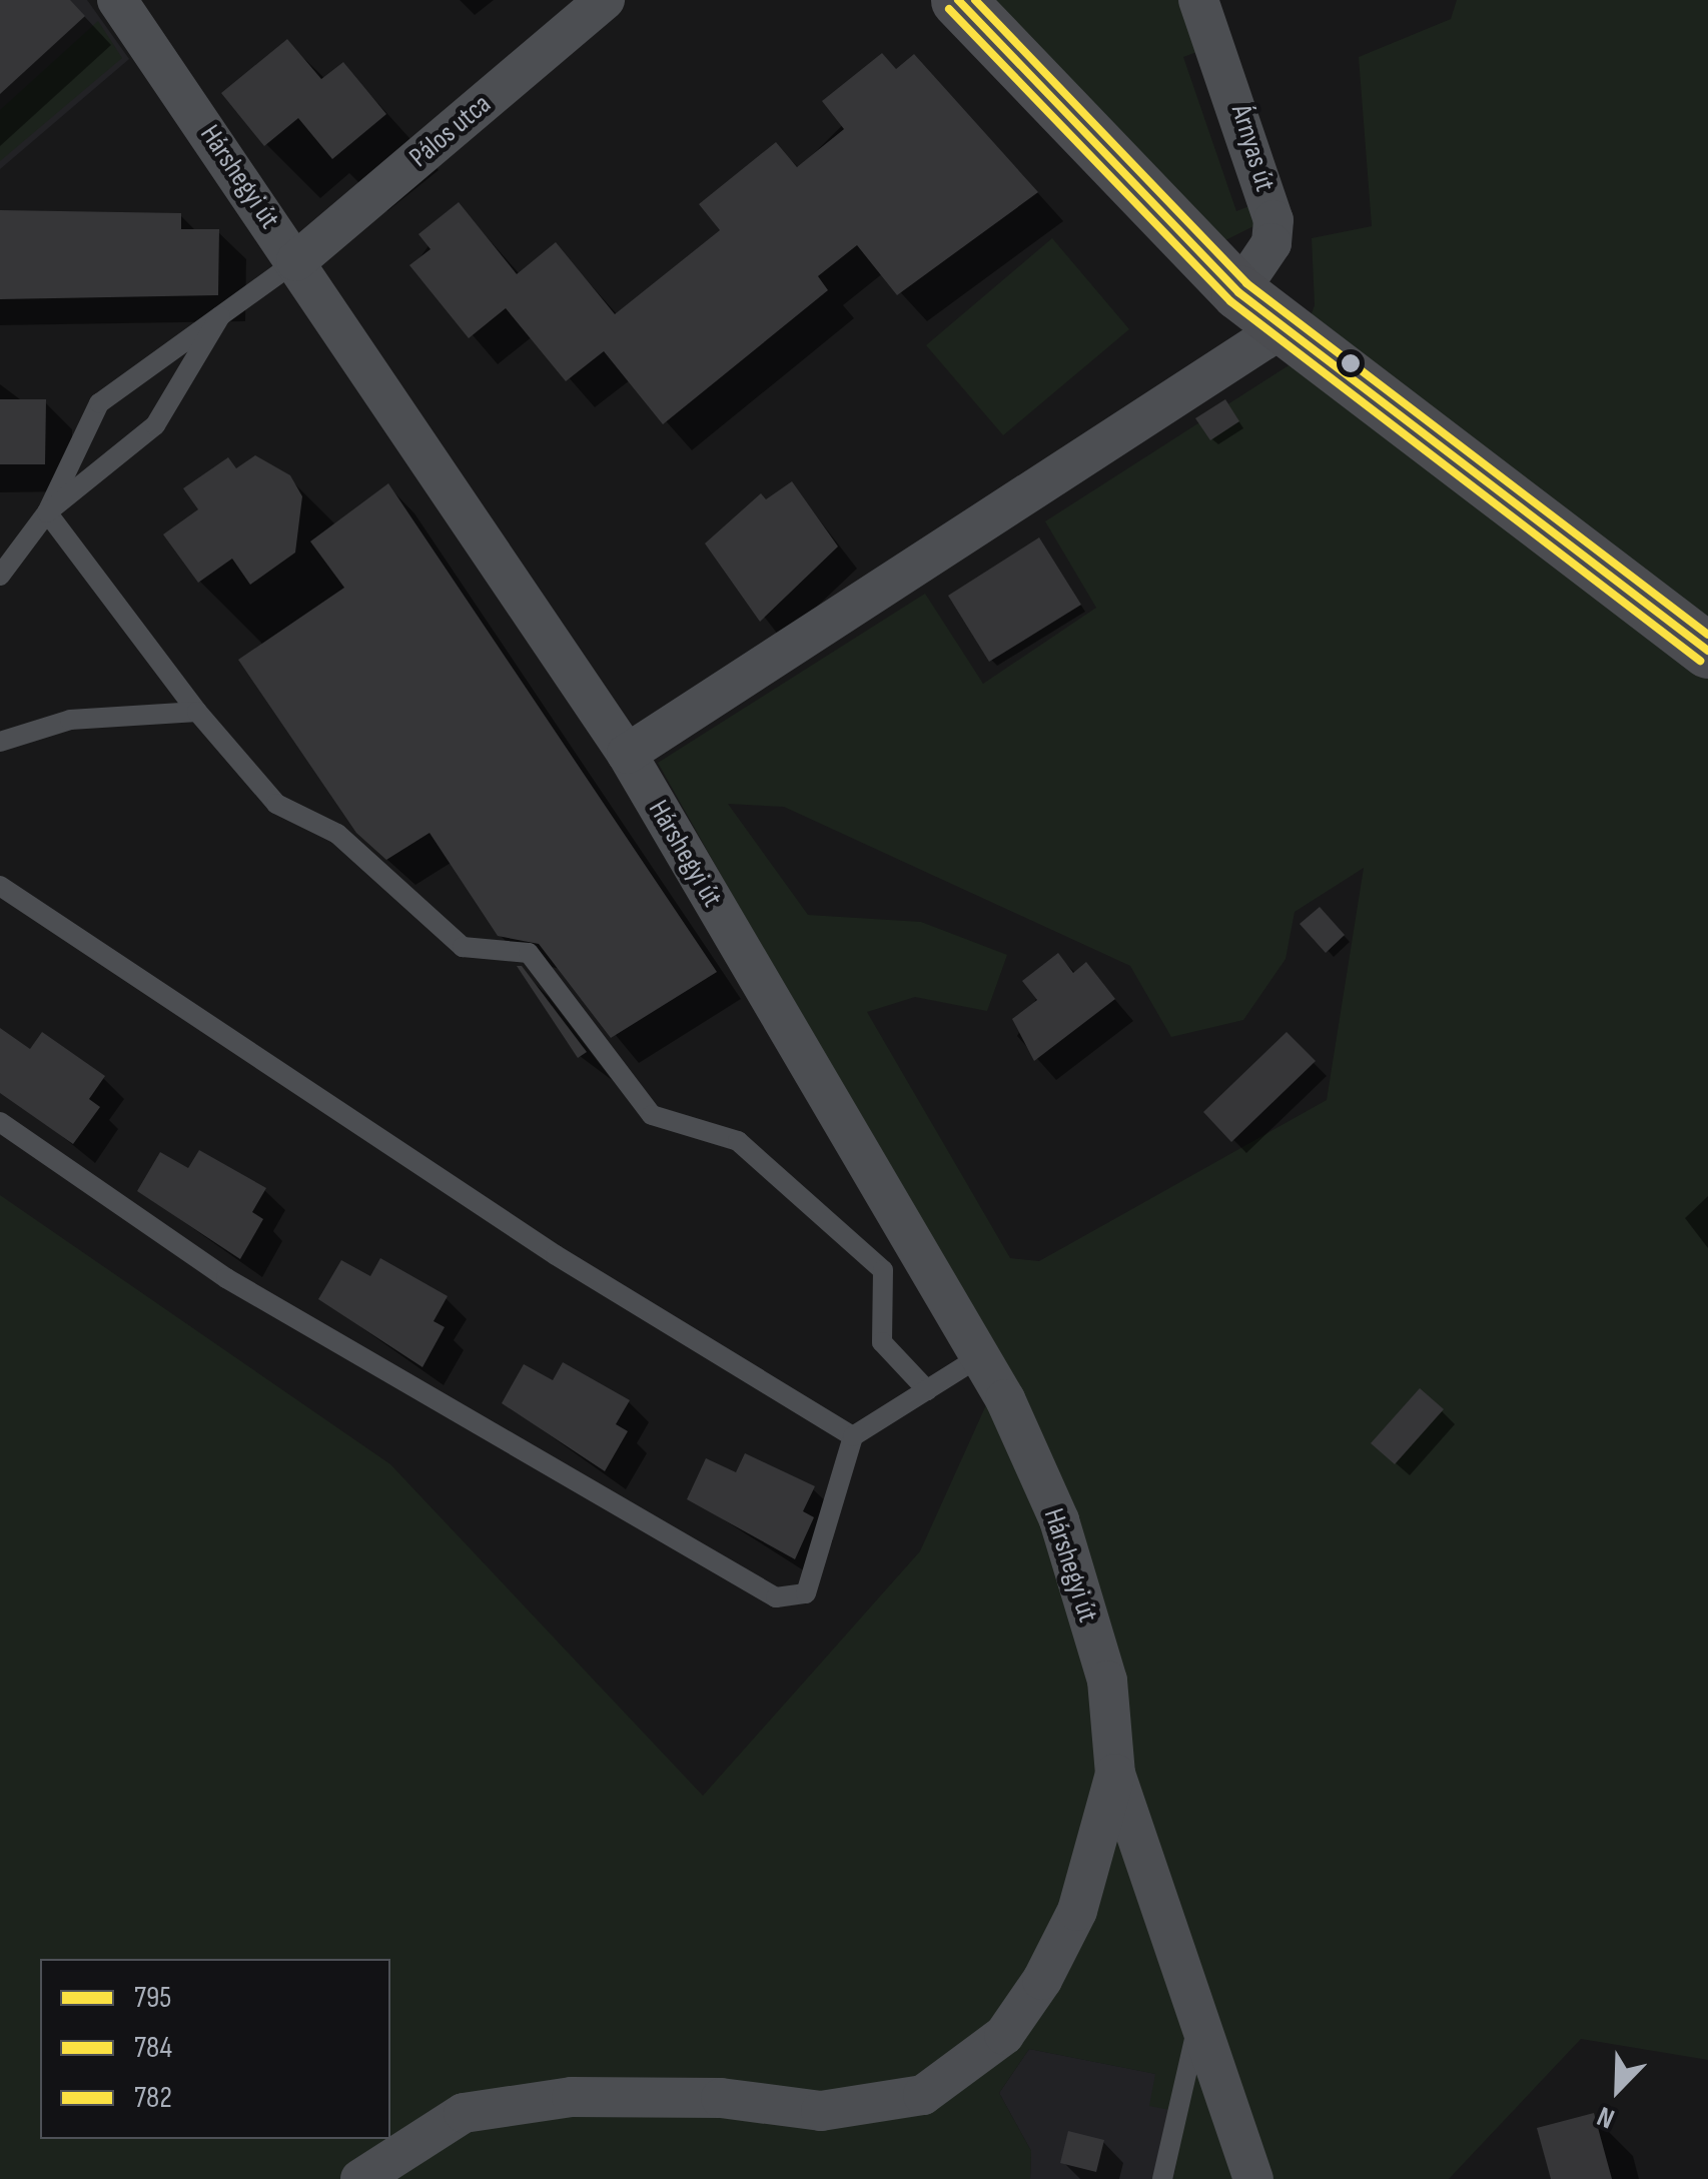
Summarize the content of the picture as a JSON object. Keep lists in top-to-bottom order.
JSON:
{
  "streets": {
    "street": ["Pálos utca", "Árnyas út", "Hárshegyi út"]
  },
  "crossings": [
    ["Pálos utca", "Hárshegyi út"]
  ],
  "lines": ["transit line 795", "transit line 782", "transit line 784"],
  "legend": ["795", "784", "782"],
  "north": "bottom left"
}
